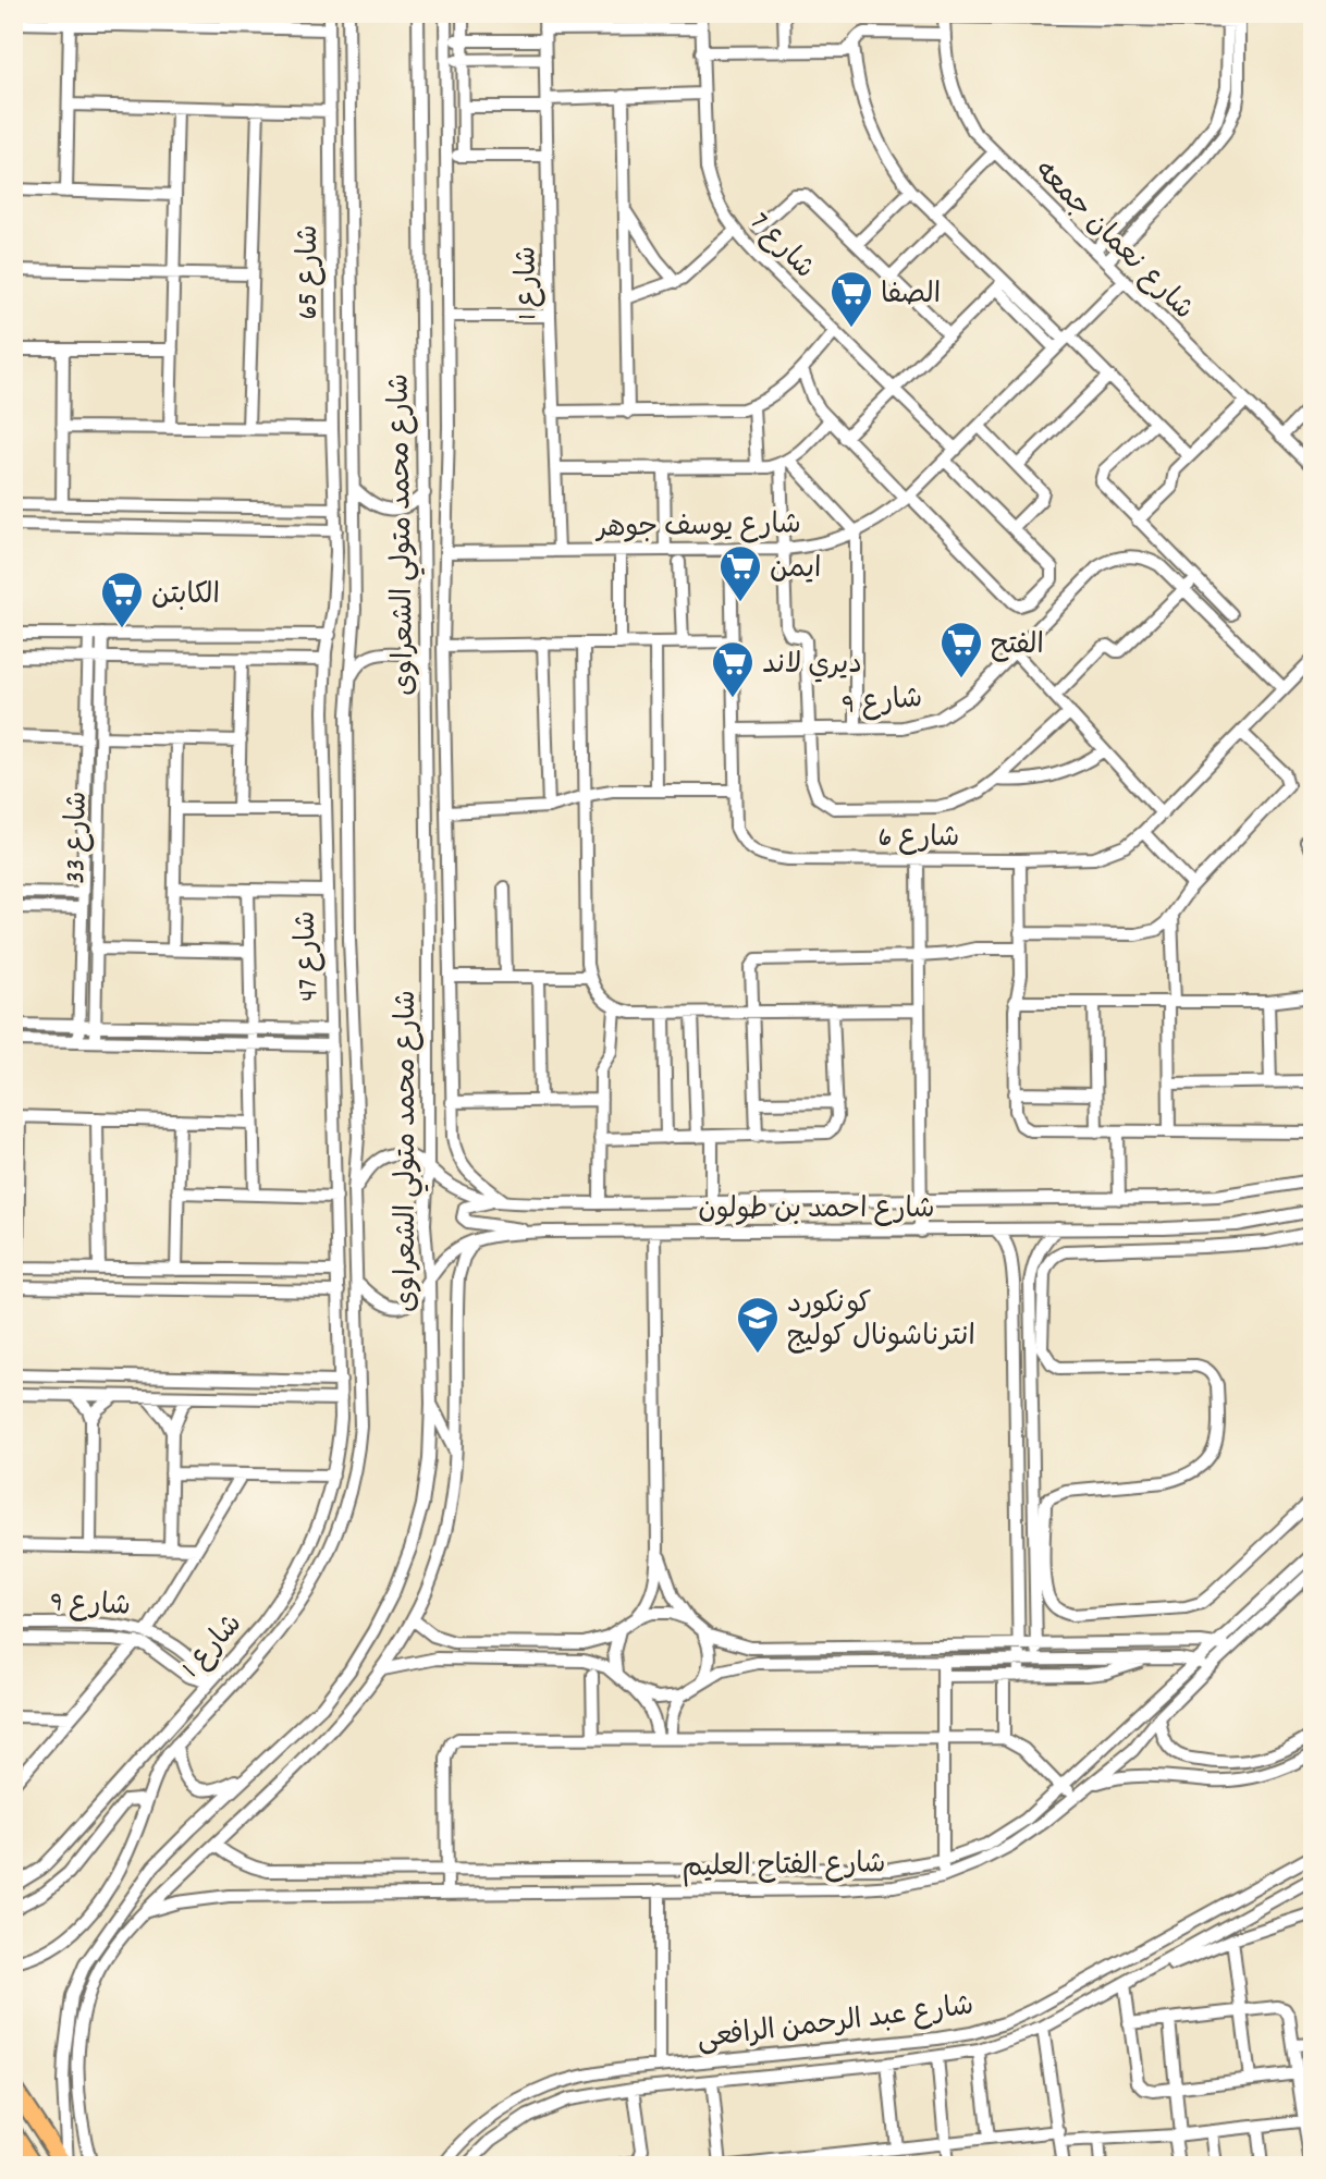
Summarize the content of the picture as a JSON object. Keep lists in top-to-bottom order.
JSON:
{
  "streets": {
    "street": [
      "شارع نعمان جمعه",
      "شارع 7",
      "شارع 65",
      "شارع 1",
      "شارع يوسف جوهر",
      "شارع محمد متولي الشعراوى",
      "شارع 9",
      "شارع 6",
      "شارع 33",
      "شارع 47",
      "شارع احمد بن طولون",
      "شارع الفتاح العليم",
      "شارع عبد الرحمن الرافعى"
    ]
  },
  "crossings": [
    ["شارع نعمان جمعه", "شارع يوسف جوهر"],
    ["شارع 7", "شارع يوسف جوهر"],
    ["شارع 65", "شارع 47"],
    ["شارع 1", "شارع يوسف جوهر"],
    ["شارع 1", "شارع 9"],
    ["شارع 1", "شارع 47"],
    ["شارع يوسف جوهر", "شارع 6"],
    ["شارع محمد متولي الشعراوى", "شارع احمد بن طولون"],
    ["شارع 9", "شارع 6"]
  ],
  "places": {
    "supermarket": [
      "الصفا",
      "ايمن",
      "الكابتن",
      "الفتح",
      "ديري لاند"
    ],
    "school or university": ["كونكورد انترناشونال كوليج"]
  }
}
